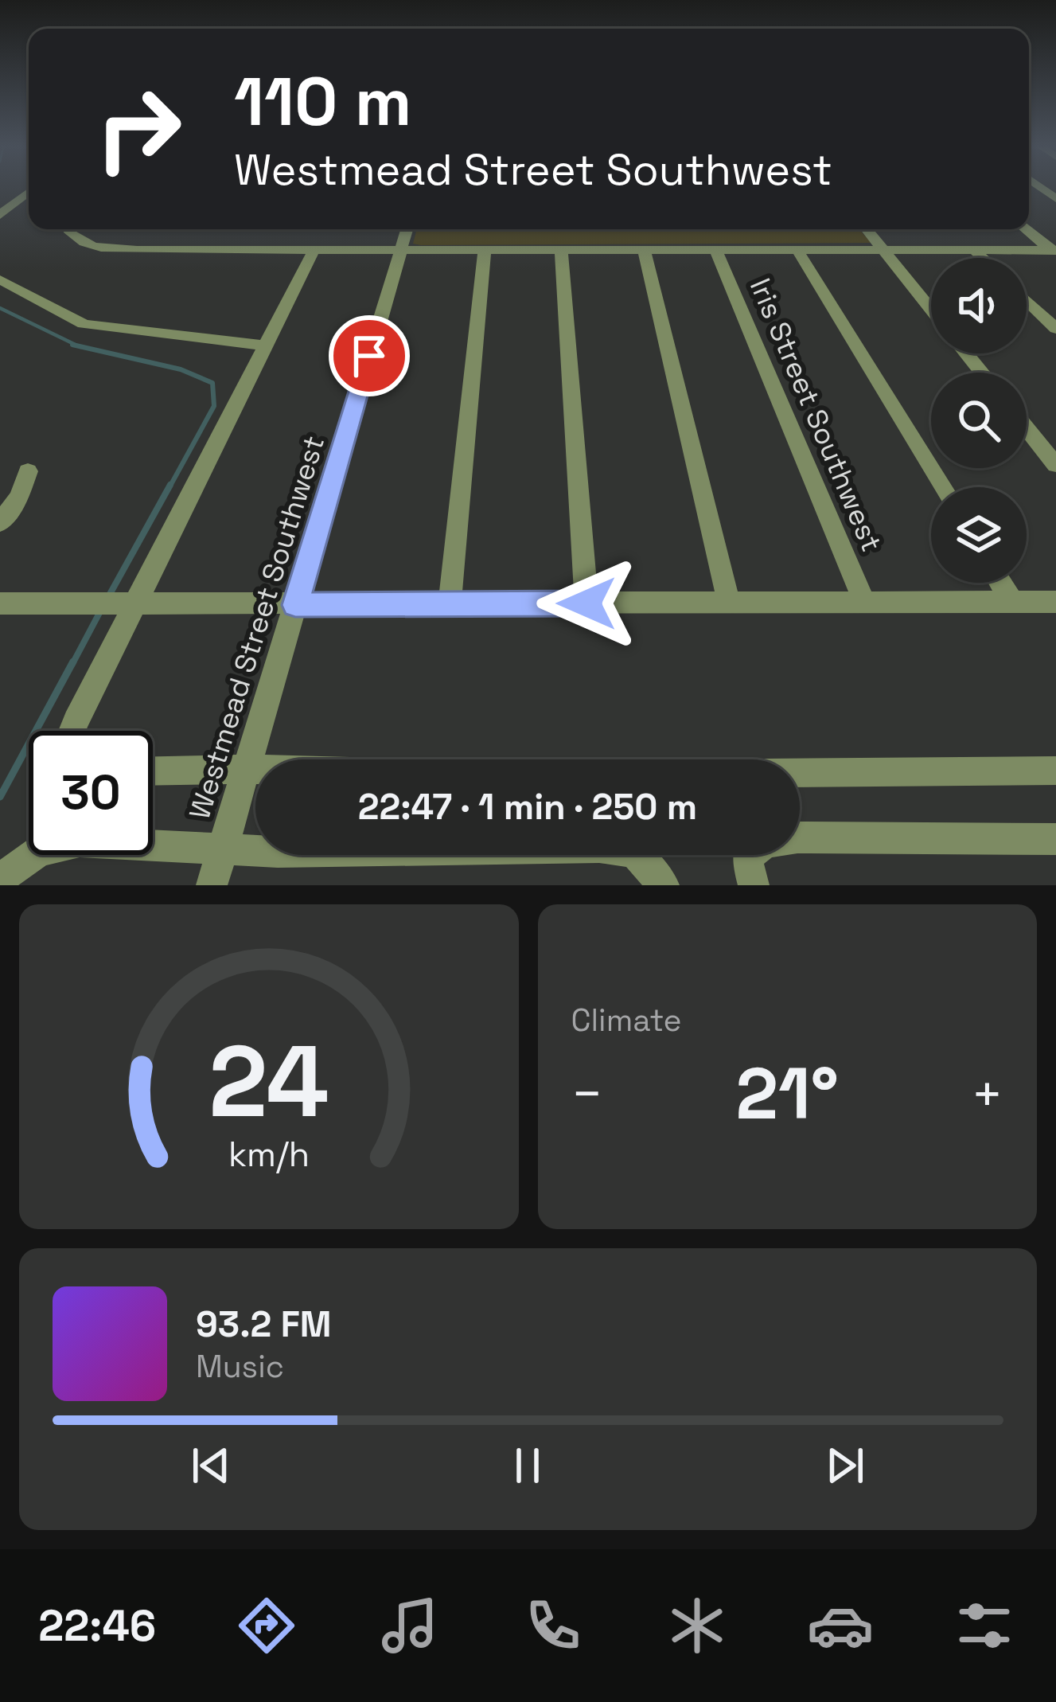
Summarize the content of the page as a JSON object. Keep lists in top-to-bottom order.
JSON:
{
  "streets": {
    "street": ["Iris Street Southwest", "Westmead Street Southwest"]
  },
  "page": {
    "turn": ["110 m", "Westmead Street Southwest"],
    "limit": "30",
    "trip": "22:47 · 1 min · 250 m",
    "tile": "Climate",
    "heat": ["−", "21°", "+"],
    "song": ["93.2 FM", "Music"],
    "tabs": "22:46",
    "gauge": ["24", "km/h"]
  }
}
